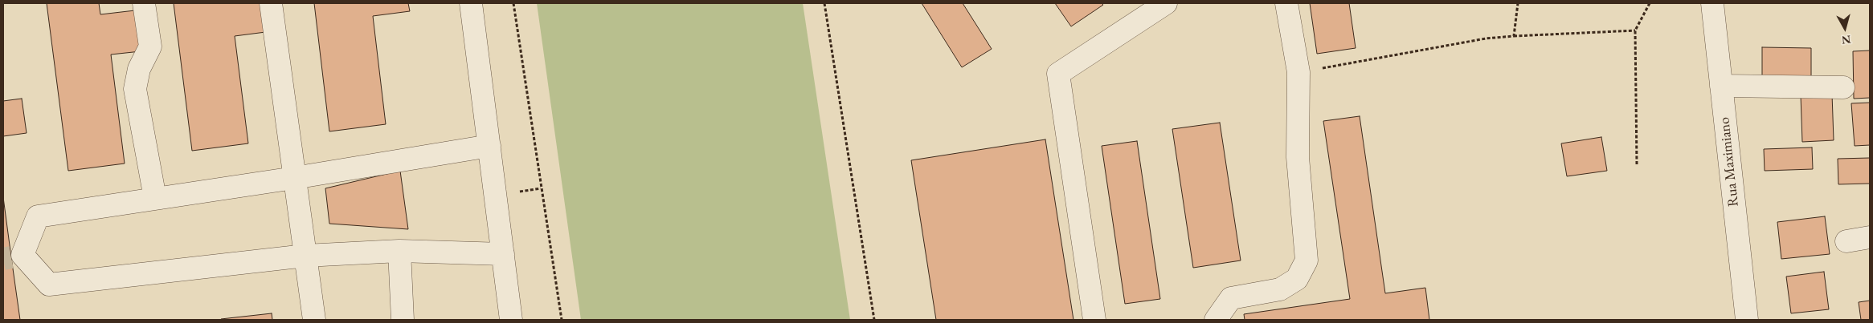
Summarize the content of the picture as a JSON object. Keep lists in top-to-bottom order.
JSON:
{
  "streets": {
    "street": ["Rua Maximiano"]
  },
  "north": "bottom"
}
